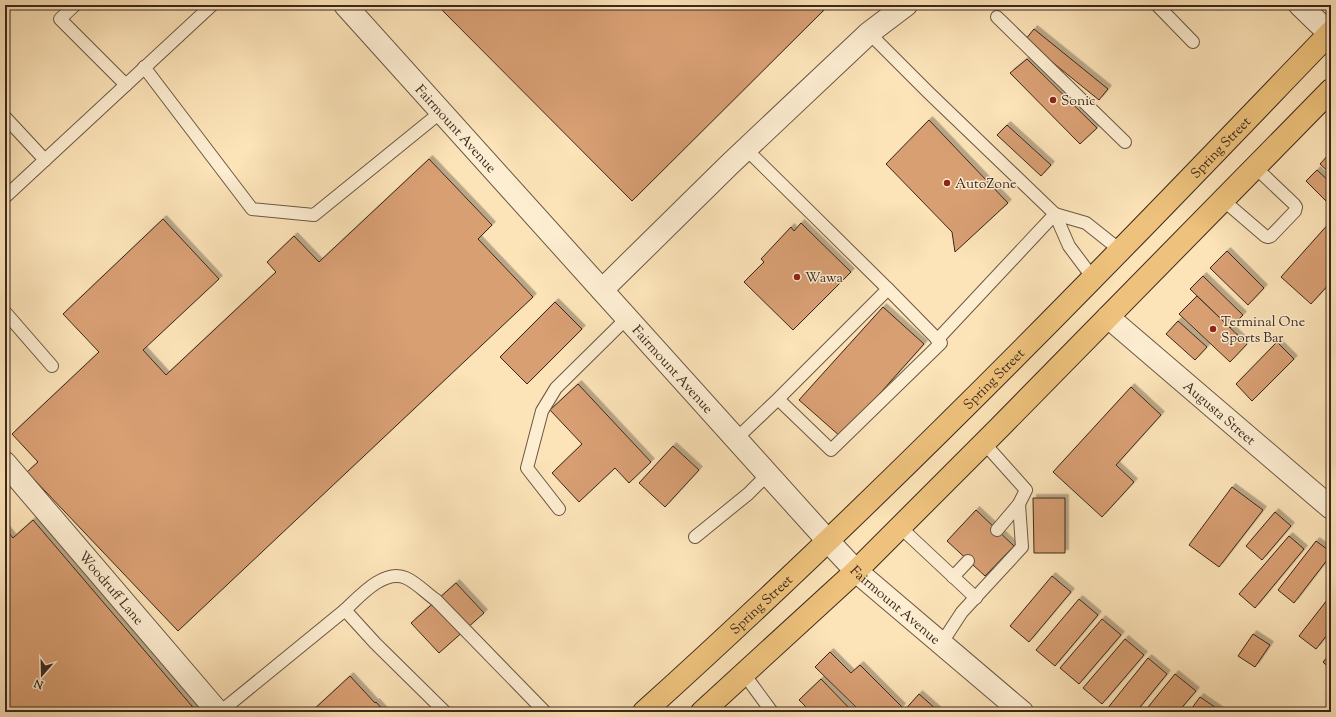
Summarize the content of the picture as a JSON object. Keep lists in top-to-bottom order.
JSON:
{
  "streets": {
    "highway": ["Spring Street"],
    "street": ["Fairmount Avenue", "Augusta Street", "Woodruff Lane"]
  },
  "crossings": [
    ["Fairmount Avenue", "Spring Street"]
  ],
  "places": [
    "Sonic",
    "AutoZone",
    "Wawa",
    "Terminal One Sports Bar"
  ],
  "north": "bottom"
}
